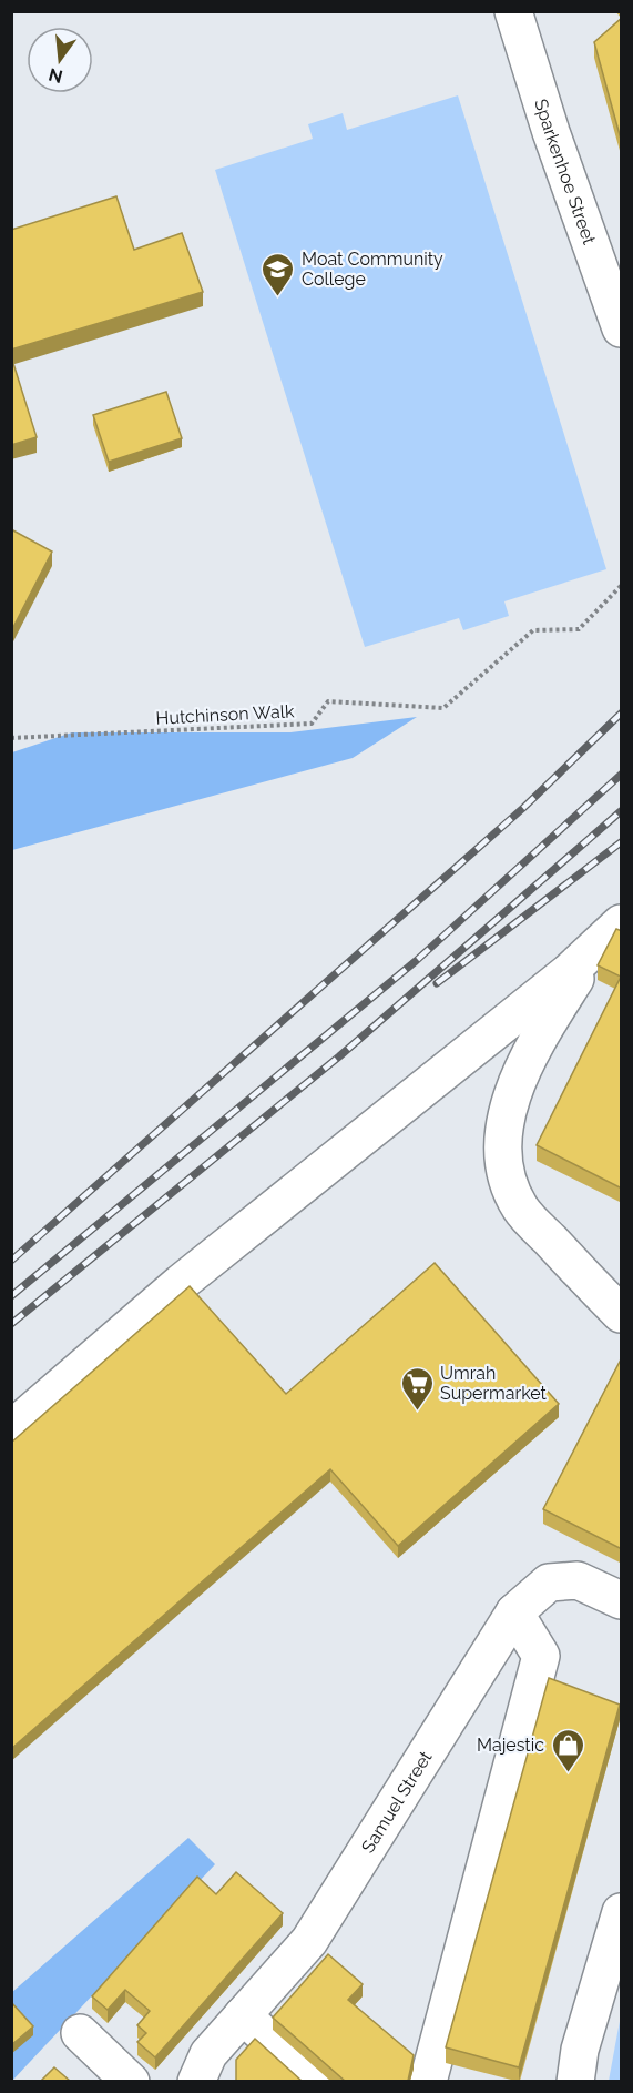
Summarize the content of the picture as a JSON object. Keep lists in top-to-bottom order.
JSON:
{
  "streets": {
    "street": ["Sparkenhoe Street", "Samuel Street"],
    "path": ["Hutchinson Walk"]
  },
  "places": {
    "school or university": ["Moat Community College"],
    "supermarket": ["Umrah Supermarket"],
    "shop": ["Majestic"]
  },
  "north": "bottom"
}
